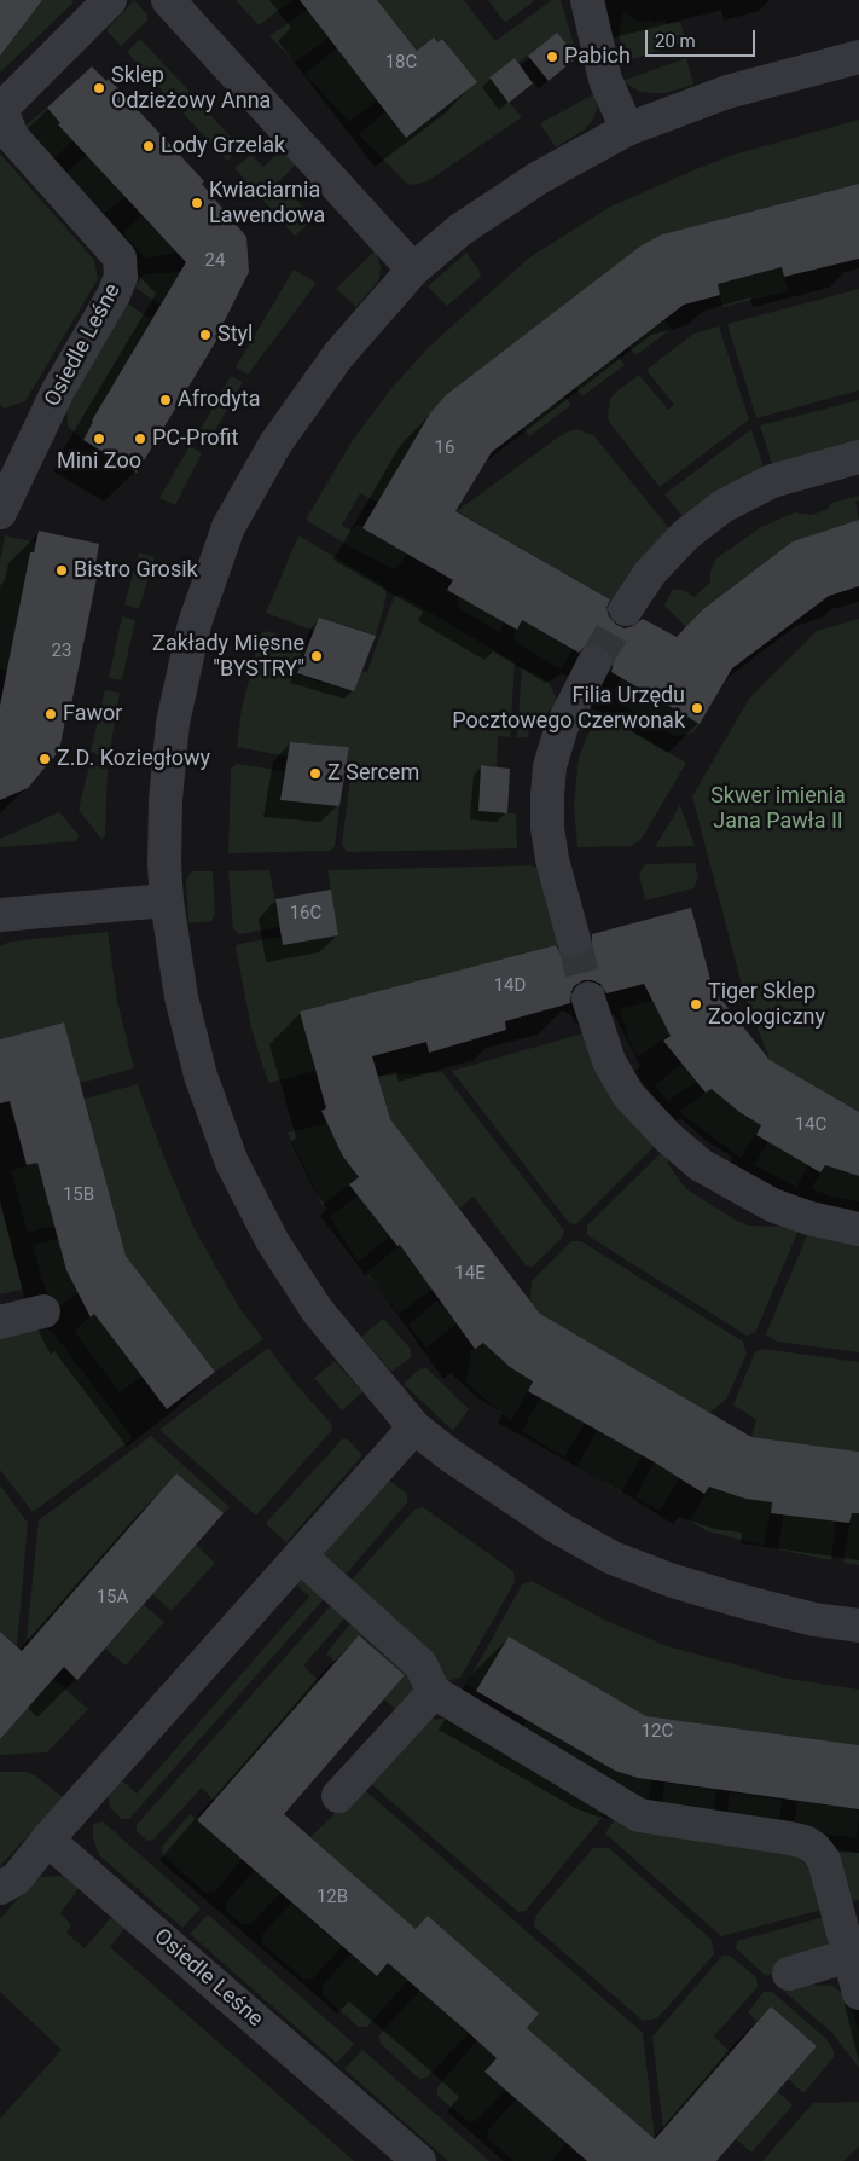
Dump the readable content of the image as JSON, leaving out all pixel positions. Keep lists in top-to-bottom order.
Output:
{
  "streets": {
    "street": ["Osiedle Leśne"]
  },
  "parks": ["Skwer imienia Jana Pawła II"],
  "places": [
    "Pabich",
    "Sklep Odzieżowy Anna",
    "Lody Grzelak",
    "Kwiaciarnia Lawendowa",
    "Styl",
    "Afrodyta",
    "Mini Zoo",
    "PC-Profit",
    "Bistro Grosik",
    "Zakłady Mięsne \"BYSTRY\"",
    "Filia Urzędu Pocztowego Czerwonak",
    "Fawor",
    "Z.D. Koziegłowy",
    "Z Sercem",
    "Tiger Sklep Zoologiczny"
  ],
  "house_numbers": [
    "18C",
    "24",
    "16",
    "23",
    "16C",
    "14D",
    "14C",
    "15B",
    "14E",
    "15A",
    "12C",
    "12B"
  ],
  "scale_bar": "20 m"
}
